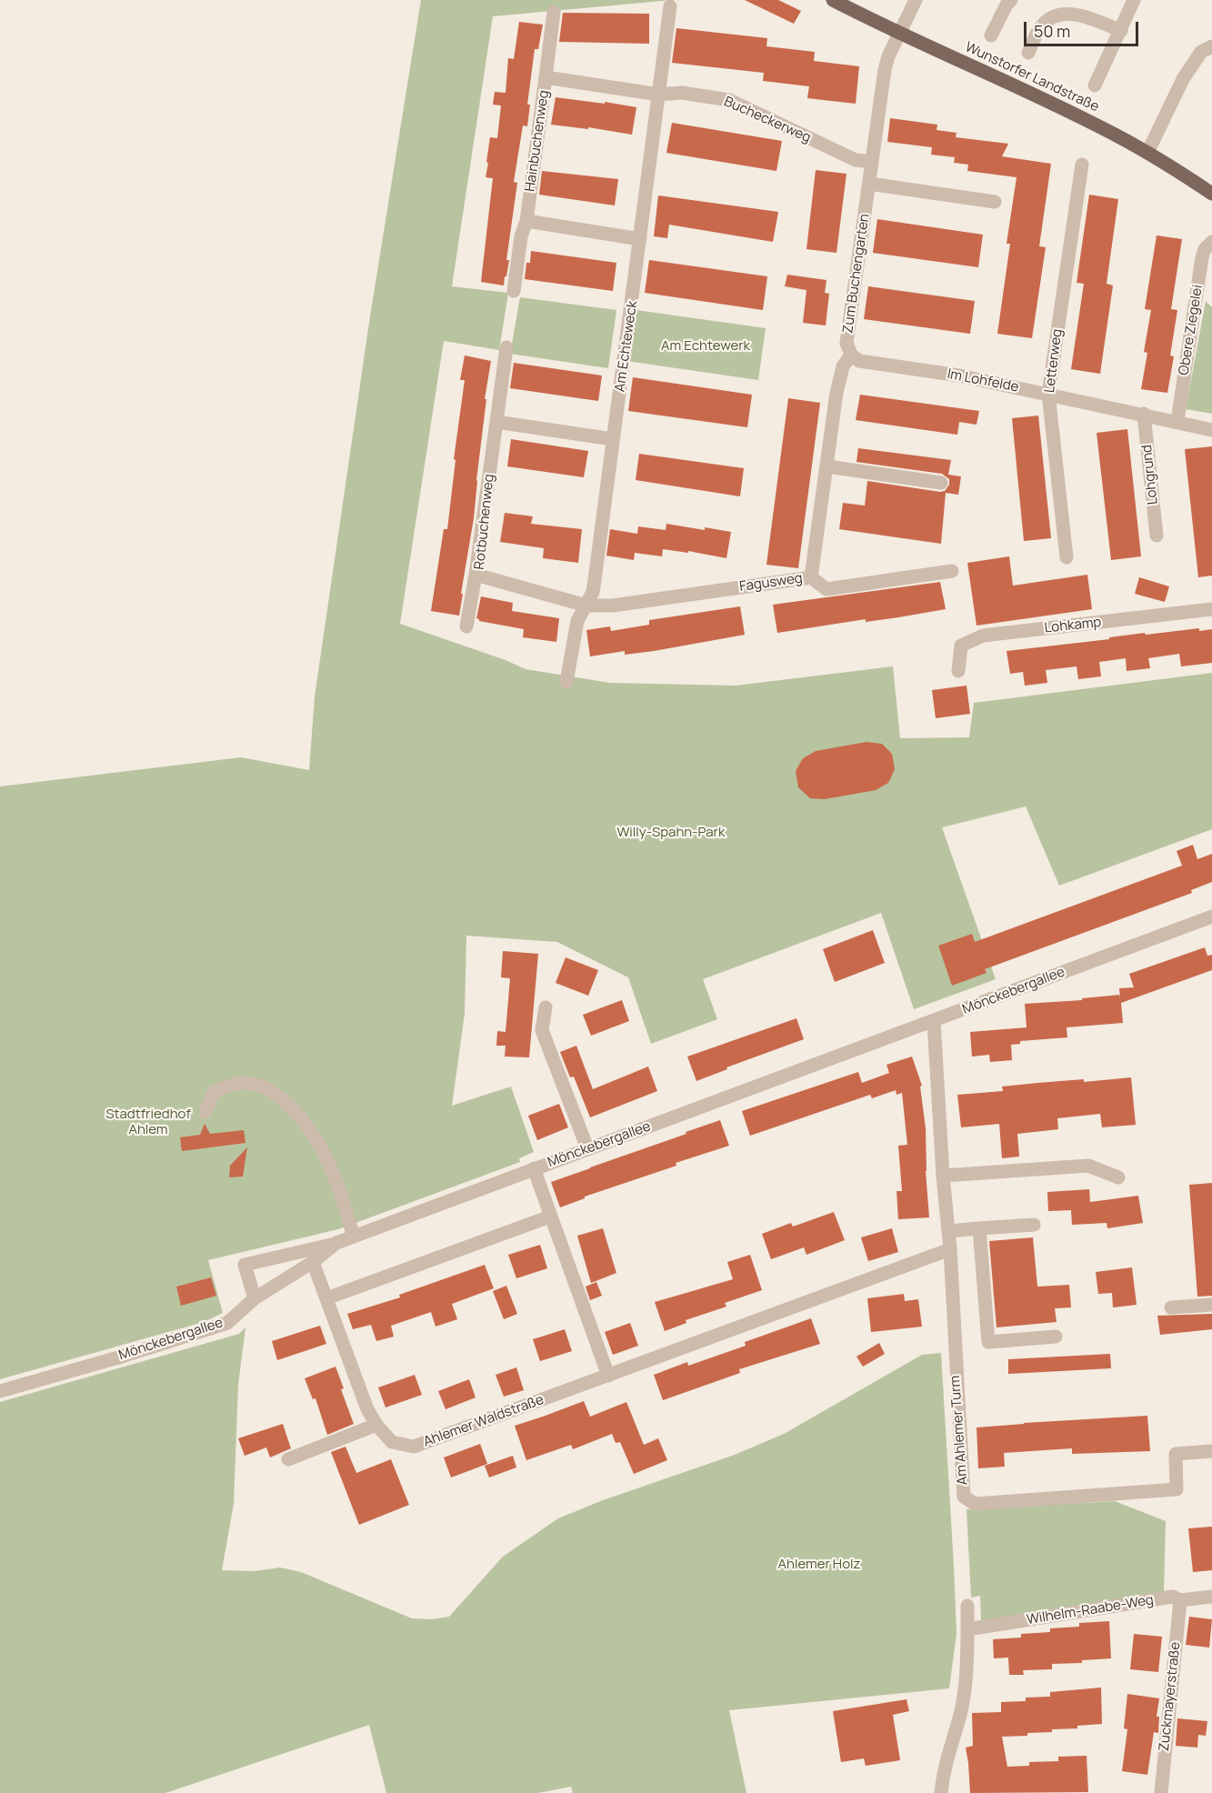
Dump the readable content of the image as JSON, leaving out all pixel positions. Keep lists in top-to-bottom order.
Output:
{
  "streets": {
    "main road": ["Wunstorfer Landstraße"],
    "street": [
      "Bucheckerweg",
      "Hainbuchenweg",
      "Zum Buchengarten",
      "Obere Ziegelei",
      "Am Echteweck",
      "Letterweg",
      "Im Lohfelde",
      "Lohgrund",
      "Rotbuchenweg",
      "Fagusweg",
      "Lohkamp",
      "Mönckebergallee",
      "Ahlemer Waldstraße",
      "Am Ahlemer Turm",
      "Wilhelm-Raabe-Weg",
      "Zuckmayerstraße"
    ]
  },
  "crossings": [
    ["Wunstorfer Landstraße", "Zum Buchengarten"],
    ["Bucheckerweg", "Hainbuchenweg"],
    ["Bucheckerweg", "Zum Buchengarten"],
    ["Bucheckerweg", "Am Echteweck"],
    ["Hainbuchenweg", "Am Echteweck"],
    ["Zum Buchengarten", "Im Lohfelde"],
    ["Zum Buchengarten", "Fagusweg"],
    ["Obere Ziegelei", "Im Lohfelde"],
    ["Am Echteweck", "Rotbuchenweg"],
    ["Am Echteweck", "Fagusweg"],
    ["Letterweg", "Im Lohfelde"],
    ["Im Lohfelde", "Lohgrund"],
    ["Rotbuchenweg", "Fagusweg"],
    ["Mönckebergallee", "Ahlemer Waldstraße"],
    ["Mönckebergallee", "Am Ahlemer Turm"],
    ["Ahlemer Waldstraße", "Am Ahlemer Turm"],
    ["Wilhelm-Raabe-Weg", "Zuckmayerstraße"]
  ],
  "parks": [
    "Am Echtewerk",
    "Willy-Spahn-Park",
    "Stadtfriedhof Ahlem",
    "Ahlemer Holz"
  ],
  "scale_bar": "50 m"
}
